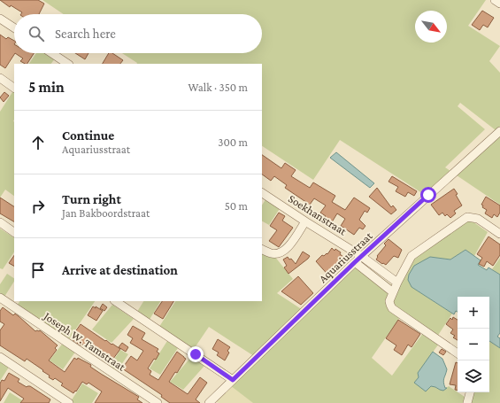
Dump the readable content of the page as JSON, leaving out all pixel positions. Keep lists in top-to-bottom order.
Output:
{
  "streets": {
    "street": ["Soekhanstraat", "Aquariusstraat", "Joseph W. Tamstraat"]
  },
  "crossings": [
    ["Soekhanstraat", "Aquariusstraat"]
  ],
  "north": "bottom right",
  "page": {
    "search": "Search here",
    "heading": ["5 min", "Walk · 350 m"],
    "list": [
      ["Continue", "Aquariusstraat", "300 m"],
      ["Turn right", "Jan Bakboordstraat", "50 m"],
      "Arrive at destination"
    ],
    "map_buttons": ["+", "−"]
  }
}
